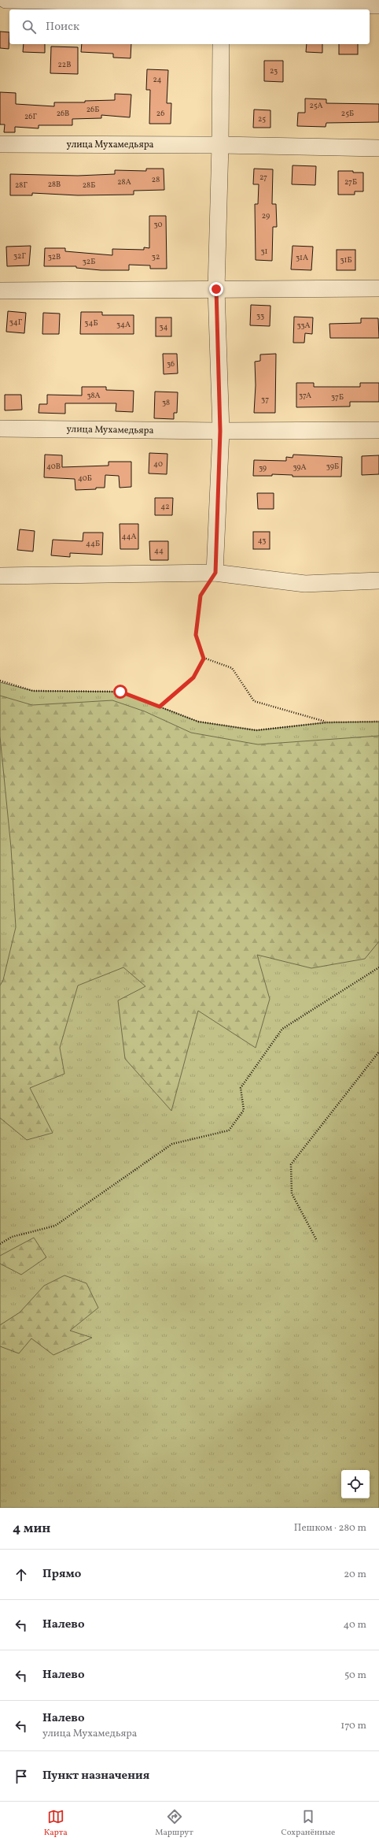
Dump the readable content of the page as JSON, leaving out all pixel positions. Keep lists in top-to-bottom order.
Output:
{
  "streets": {
    "street": ["улица Мухамедьяра"]
  },
  "house_numbers": [
    "22В",
    "23",
    "24",
    "25А",
    "26Б",
    "26В",
    "26",
    "25Б",
    "26Г",
    "25",
    "27",
    "28",
    "28А",
    "27Б",
    "28В",
    "28Г",
    "28Б",
    "29",
    "30",
    "31",
    "32Г",
    "32В",
    "32",
    "31А",
    "31Б",
    "32Б",
    "33",
    "34Г",
    "34Б",
    "34А",
    "33А",
    "34",
    "36",
    "38А",
    "37А",
    "37Б",
    "37",
    "38",
    "40",
    "40В",
    "39Б",
    "39А",
    "39",
    "40Б",
    "42",
    "44А",
    "43",
    "44Б",
    "44"
  ],
  "page": {
    "search": "Поиск",
    "heading": ["4 мин", "Пешком · 280 m"],
    "list": [
      ["Прямо", "20 m"],
      ["Налево", "40 m"],
      ["Налево", "50 m"],
      ["Налево", "улица Мухамедьяра", "170 m"],
      "Пункт назначения"
    ],
    "nav": ["Карта", "Маршрут", "Сохранённые"]
  }
}
